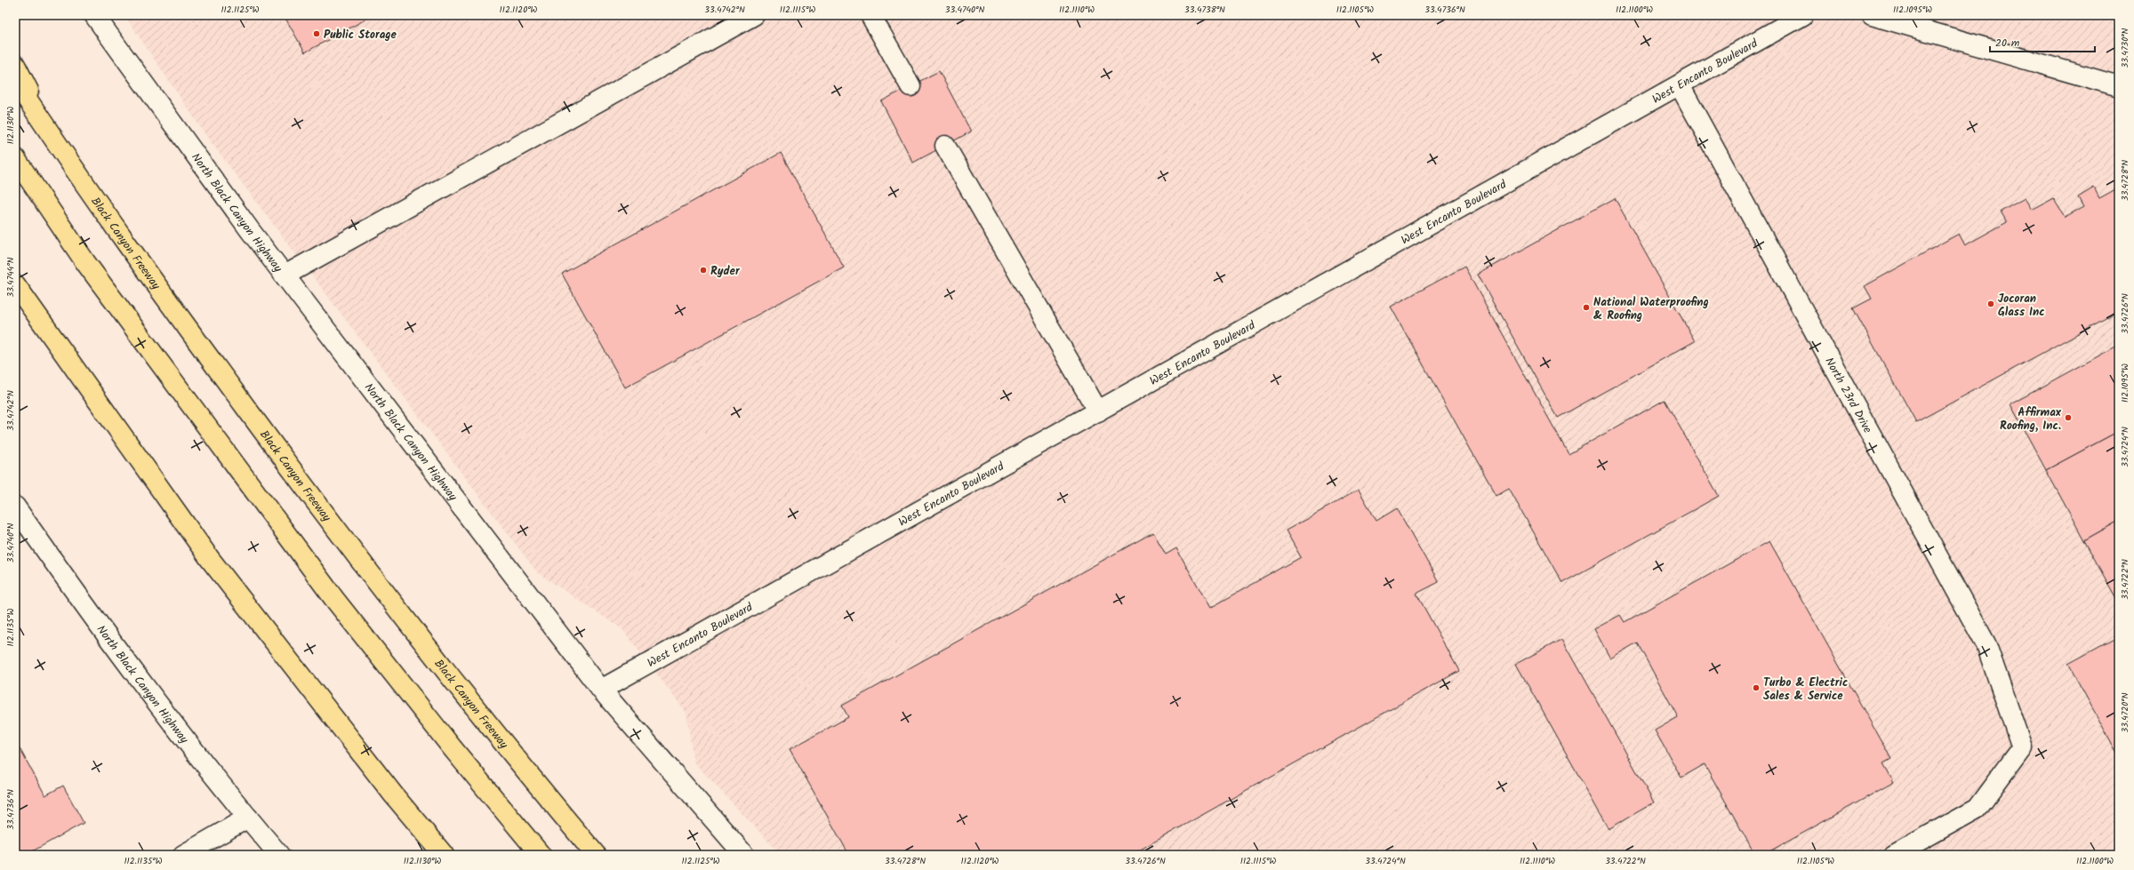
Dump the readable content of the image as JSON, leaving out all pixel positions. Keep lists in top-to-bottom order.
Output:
{
  "streets": {
    "highway": ["Black Canyon Freeway"],
    "street": ["West Encanto Boulevard", "North Black Canyon Highway", "North 23rd Drive"]
  },
  "crossings": [
    ["West Encanto Boulevard", "North Black Canyon Highway"],
    ["West Encanto Boulevard", "North 23rd Drive"]
  ],
  "places": [
    "Public Storage",
    "Ryder",
    "Jocoran Glass Inc",
    "National Waterproofing & Roofing",
    "Affirmax Roofing, Inc.",
    "Turbo & Electric Sales & Service"
  ],
  "scale_bar": "20 m",
  "coordinates": [
    "112.1125°W",
    "112.1120°W",
    "33.4742°N",
    "112.1115°W",
    "33.4740°N",
    "112.1110°W",
    "33.4738°N",
    "112.1105°W",
    "33.4736°N",
    "112.1100°W",
    "112.1095°W",
    "33.4730°N",
    "112.1130°W",
    "33.4728°N",
    "33.4744°N",
    "33.4726°N",
    "33.4724°N",
    "33.4722°N",
    "112.1135°W",
    "33.4720°N"
  ]
}
